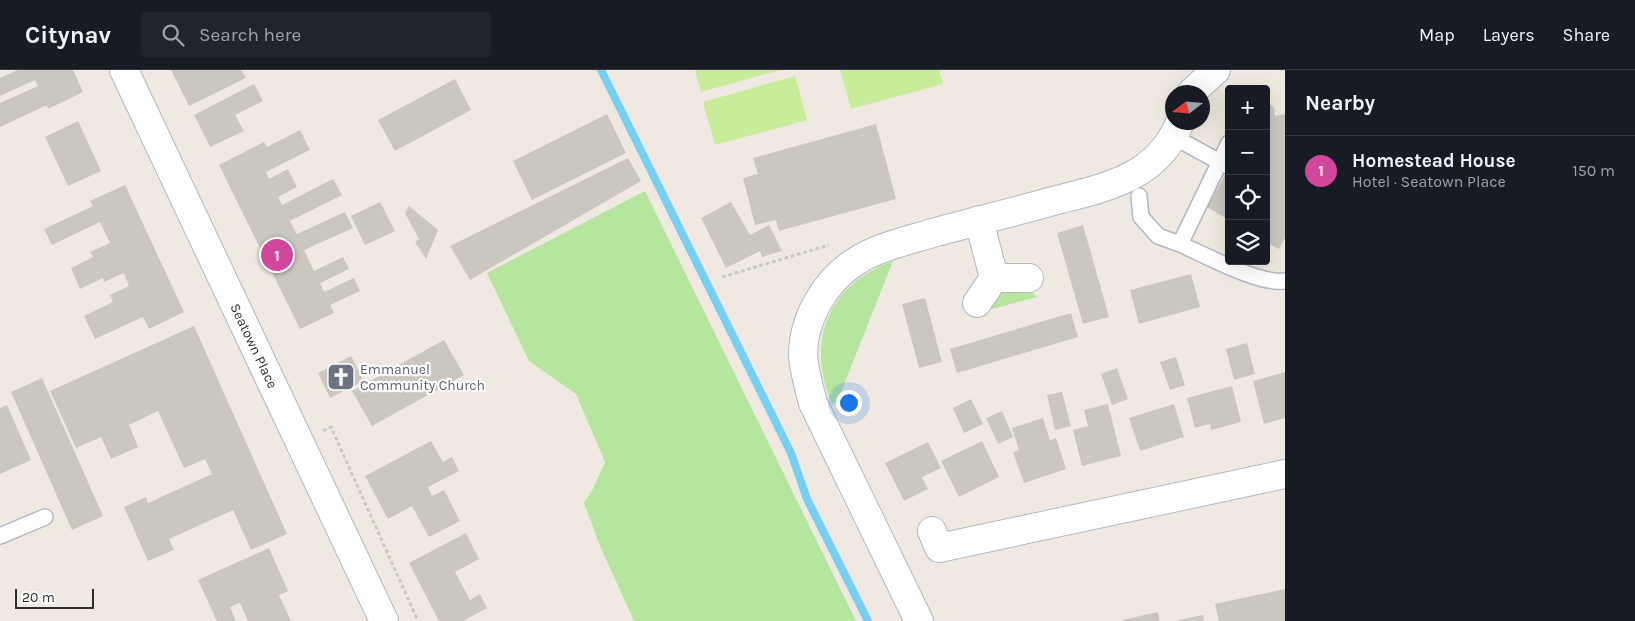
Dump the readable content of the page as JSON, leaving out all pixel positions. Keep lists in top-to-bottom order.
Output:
{
  "streets": {
    "street": ["Seatown Place"]
  },
  "places": {
    "church": ["Emmanuel Community Church"]
  },
  "scale_bar": "20 m",
  "north": "left",
  "page": {
    "header": "Citynav",
    "search": "Search here",
    "nav": ["Map", "Layers", "Share"],
    "heading": "Nearby",
    "map_buttons": ["+", "−"],
    "list": [
      {
        "mark": "1",
        "name": "Homestead House",
        "note": "Hotel · Seatown Place",
        "value": "150 m"
      }
    ],
    "pins": "1",
    "scale": "20 m"
  }
}
